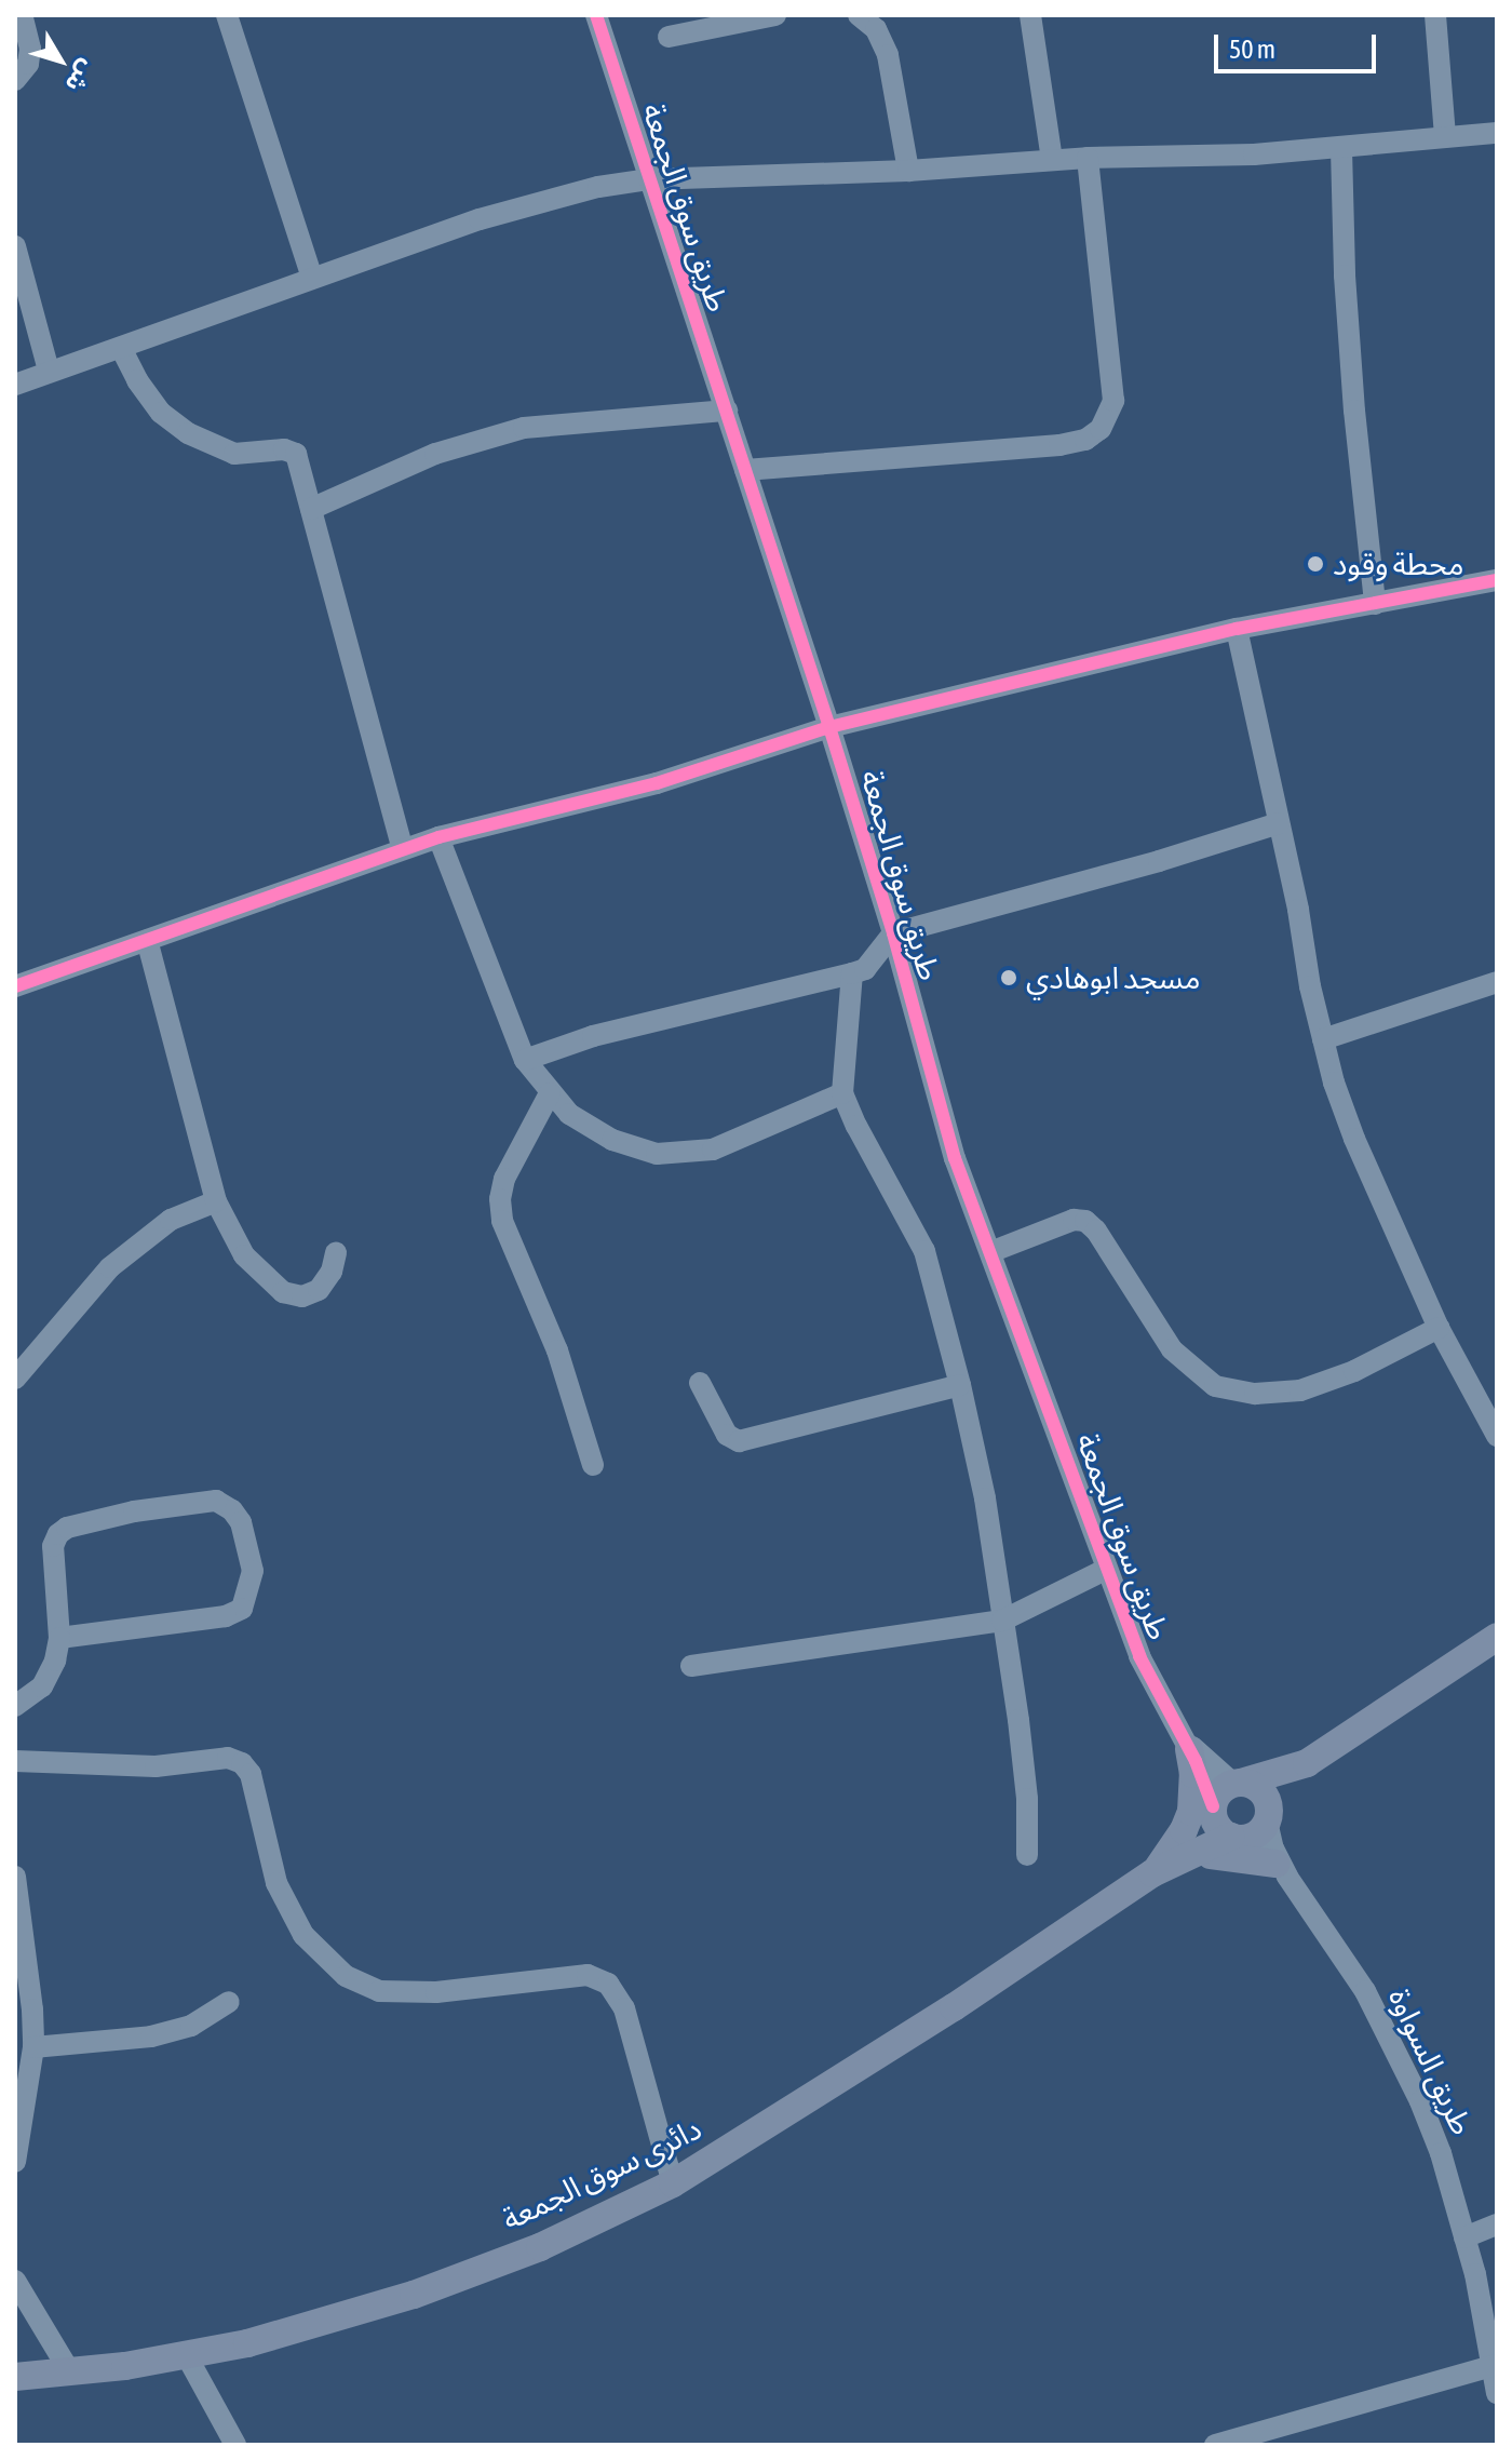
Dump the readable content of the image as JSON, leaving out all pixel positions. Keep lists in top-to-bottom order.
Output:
{
  "streets": {
    "main road": ["دائرى سوق الجمعة"],
    "street": ["طريق سوق الجمعة", "طريق السواوة"]
  },
  "places": ["محطة وقود", "مسجد ابوهادي"],
  "scale_bar": "50 m",
  "north": "bottom right"
}
